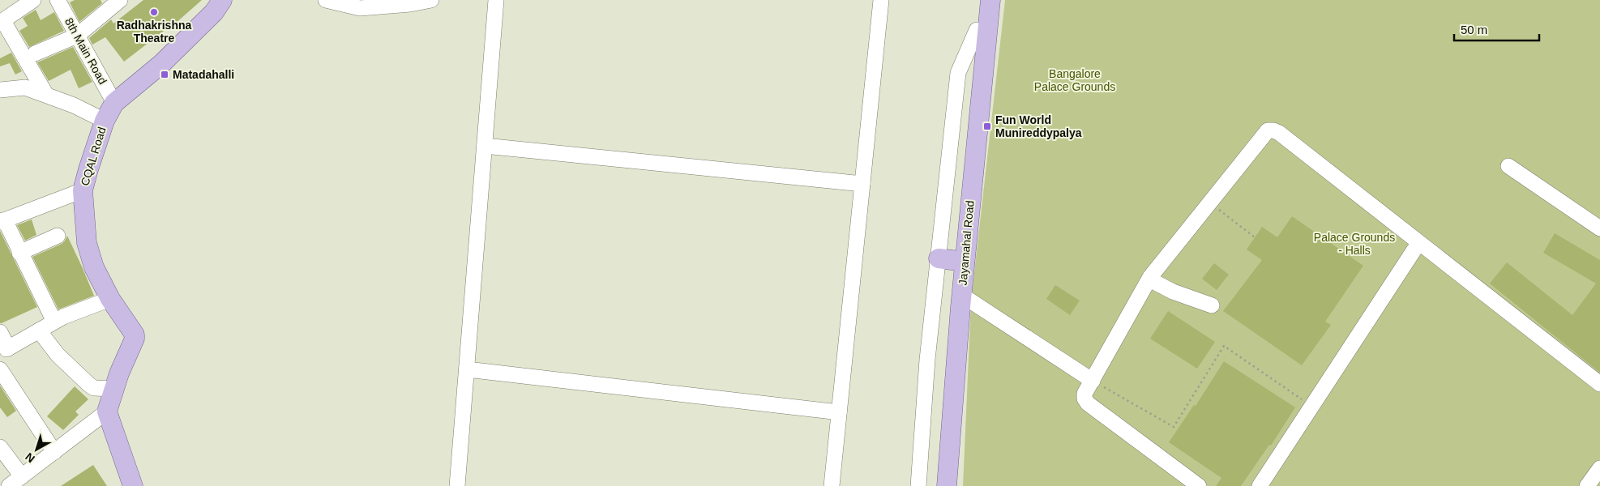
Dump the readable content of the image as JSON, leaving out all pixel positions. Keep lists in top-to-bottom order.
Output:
{
  "streets": {
    "main road": ["CQAL Road", "Jayamahal Road"],
    "street": ["8th Main Road"]
  },
  "crossings": [
    ["8th Main Road", "CQAL Road"]
  ],
  "parks": ["Bangalore Palace Grounds", "Palace Grounds - Halls"],
  "places": {
    "other": ["Radhakrishna Theatre"],
    "transit": ["Matadahalli", "Fun World Munireddypalya"]
  },
  "scale_bar": "50 m",
  "north": "bottom left"
}
